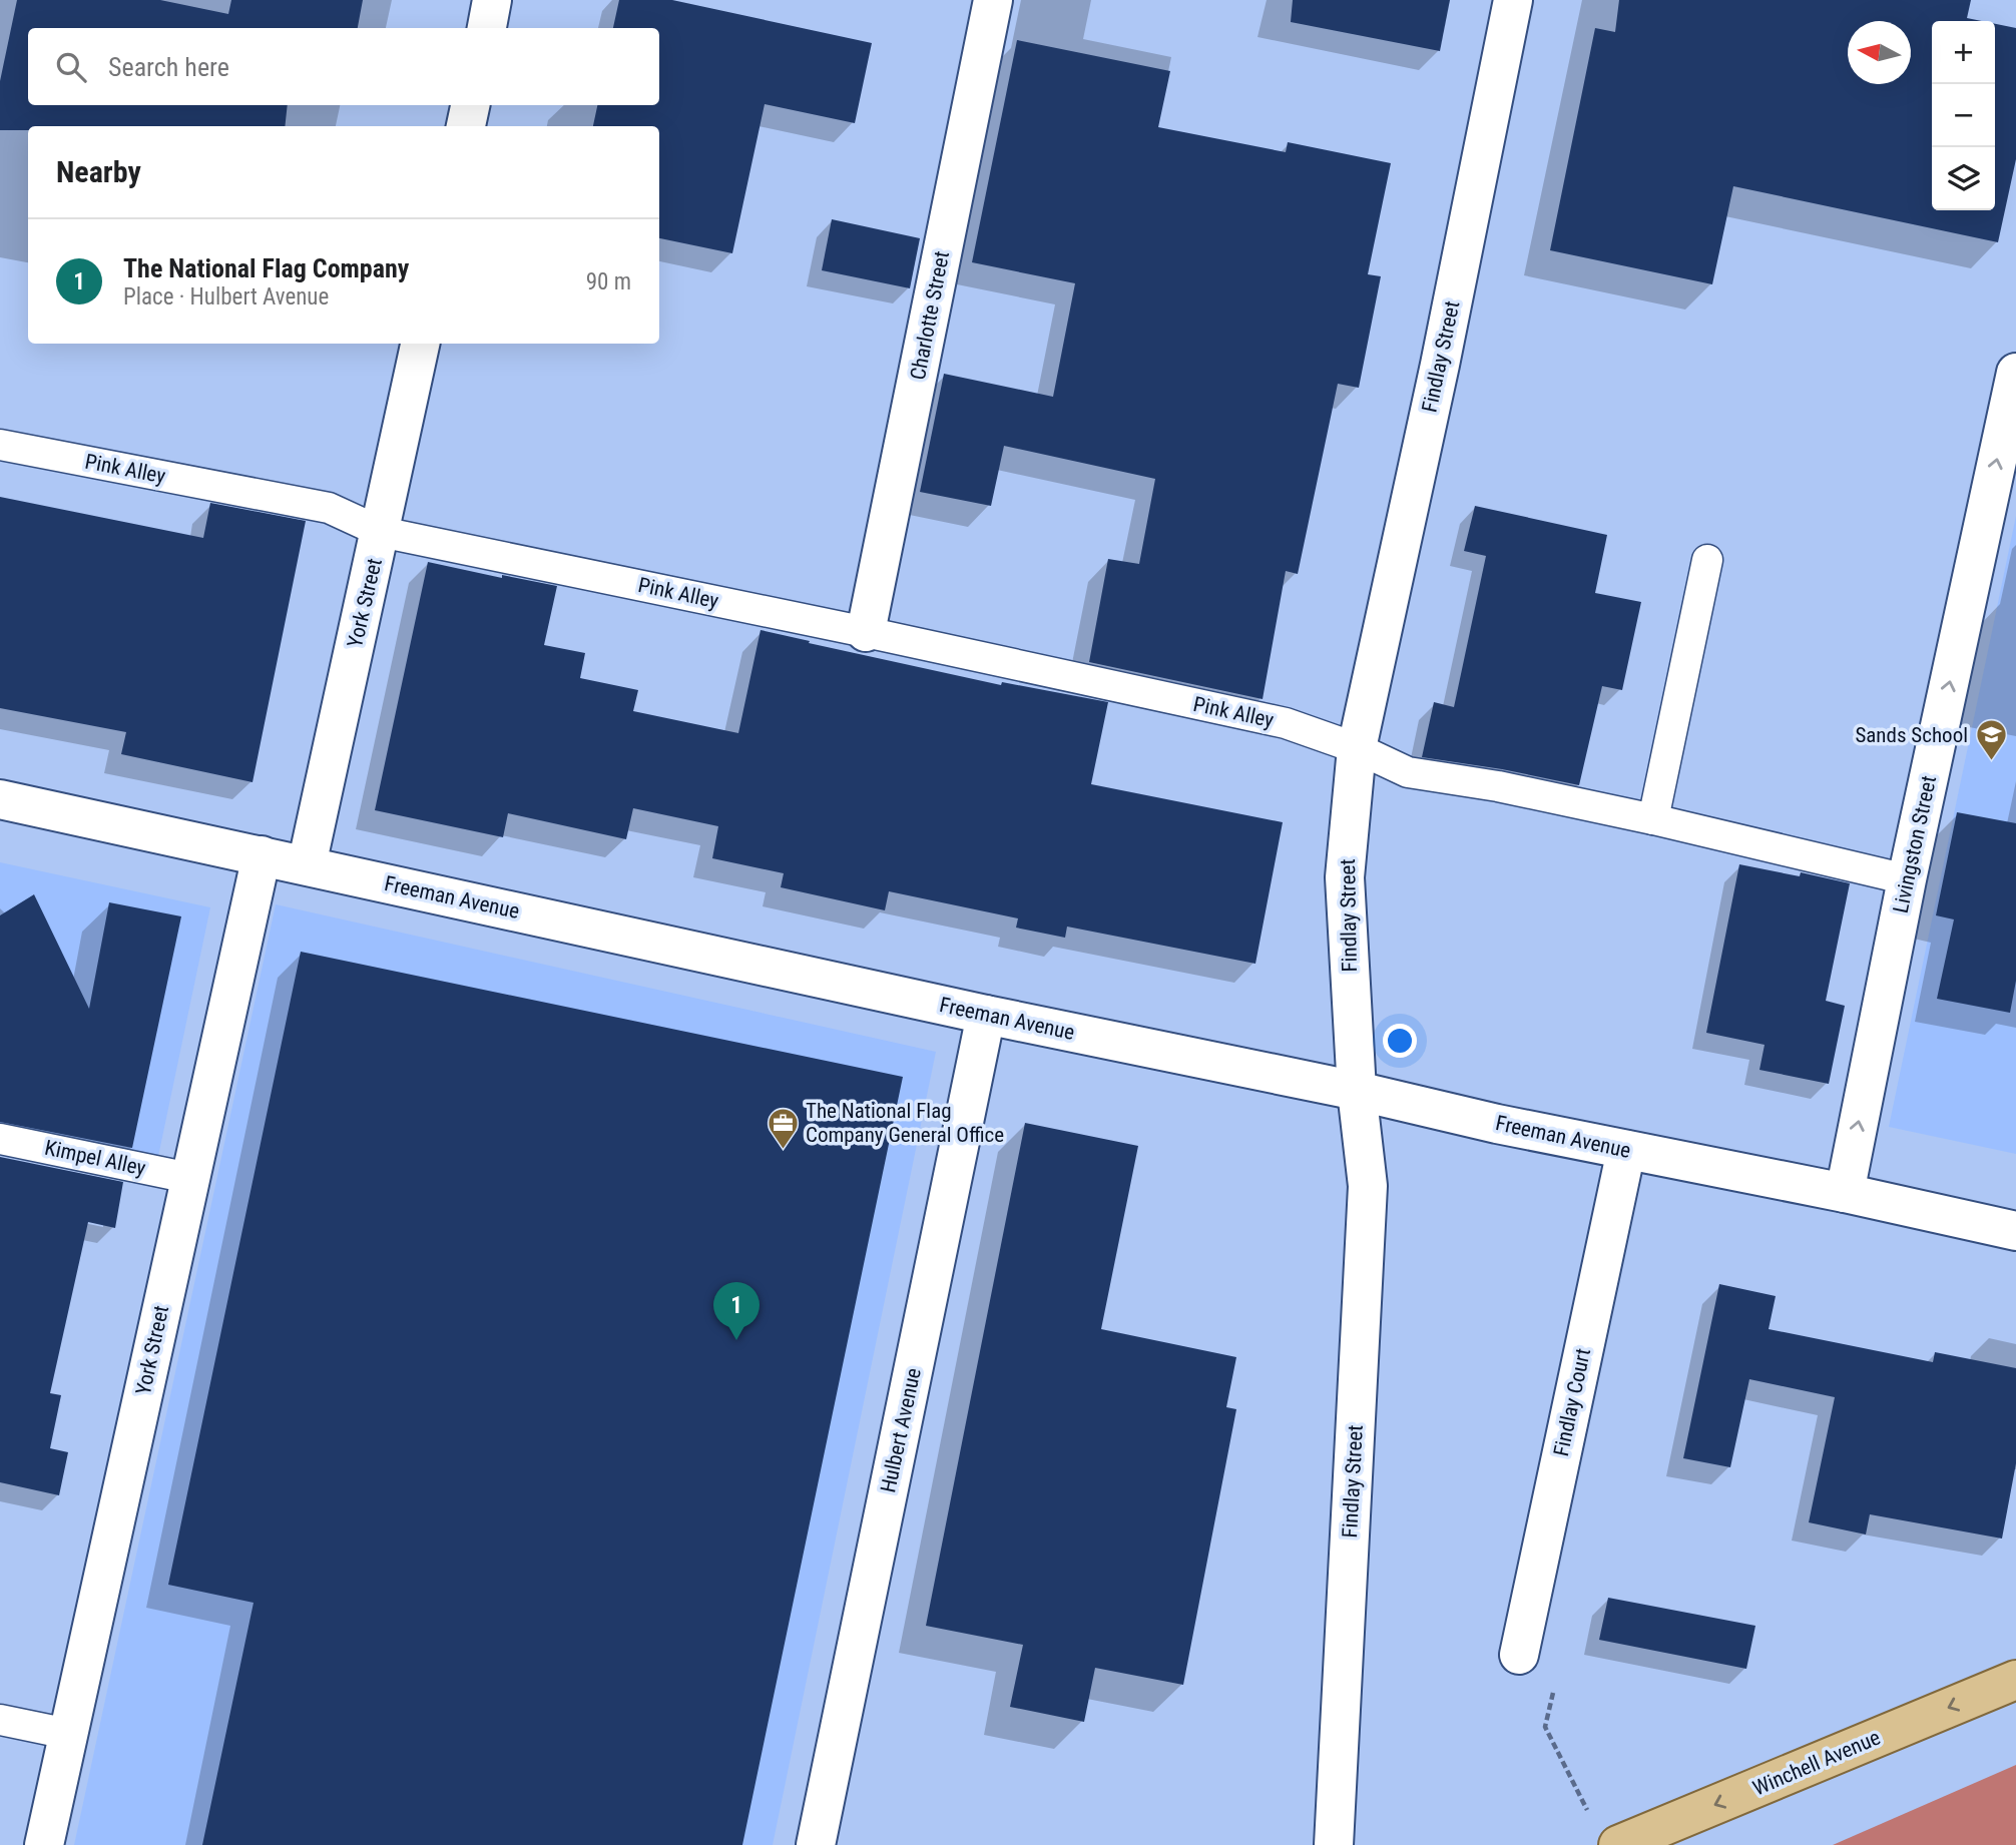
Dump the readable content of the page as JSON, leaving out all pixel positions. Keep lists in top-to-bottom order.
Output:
{
  "streets": {
    "main road": ["Winchell Avenue"],
    "street": [
      "Charlotte Street",
      "Findlay Street",
      "York Street",
      "Livingston Street",
      "Freeman Avenue",
      "Findlay Court",
      "Hulbert Avenue"
    ],
    "lane": ["Pink Alley", "Kimpel Alley"]
  },
  "crossings": [
    ["Charlotte Street", "Pink Alley"],
    ["Findlay Street", "Pink Alley"],
    ["Findlay Street", "Freeman Avenue"],
    ["Pink Alley", "York Street"],
    ["Pink Alley", "Livingston Street"],
    ["York Street", "Freeman Avenue"],
    ["York Street", "Kimpel Alley"],
    ["Livingston Street", "Freeman Avenue"],
    ["Freeman Avenue", "Findlay Court"],
    ["Freeman Avenue", "Hulbert Avenue"]
  ],
  "one_way": ["Livingston Street", "Winchell Avenue"],
  "places": {
    "school or university": ["Sands School"],
    "office": ["The National Flag Company General Office"]
  },
  "north": "left",
  "page": {
    "map_buttons": ["+", "−"],
    "search": "Search here",
    "heading": "Nearby",
    "list": [
      {
        "mark": "1",
        "name": "The National Flag Company",
        "note": "Place · Hulbert Avenue",
        "value": "90 m"
      }
    ],
    "pins": "1"
  }
}
